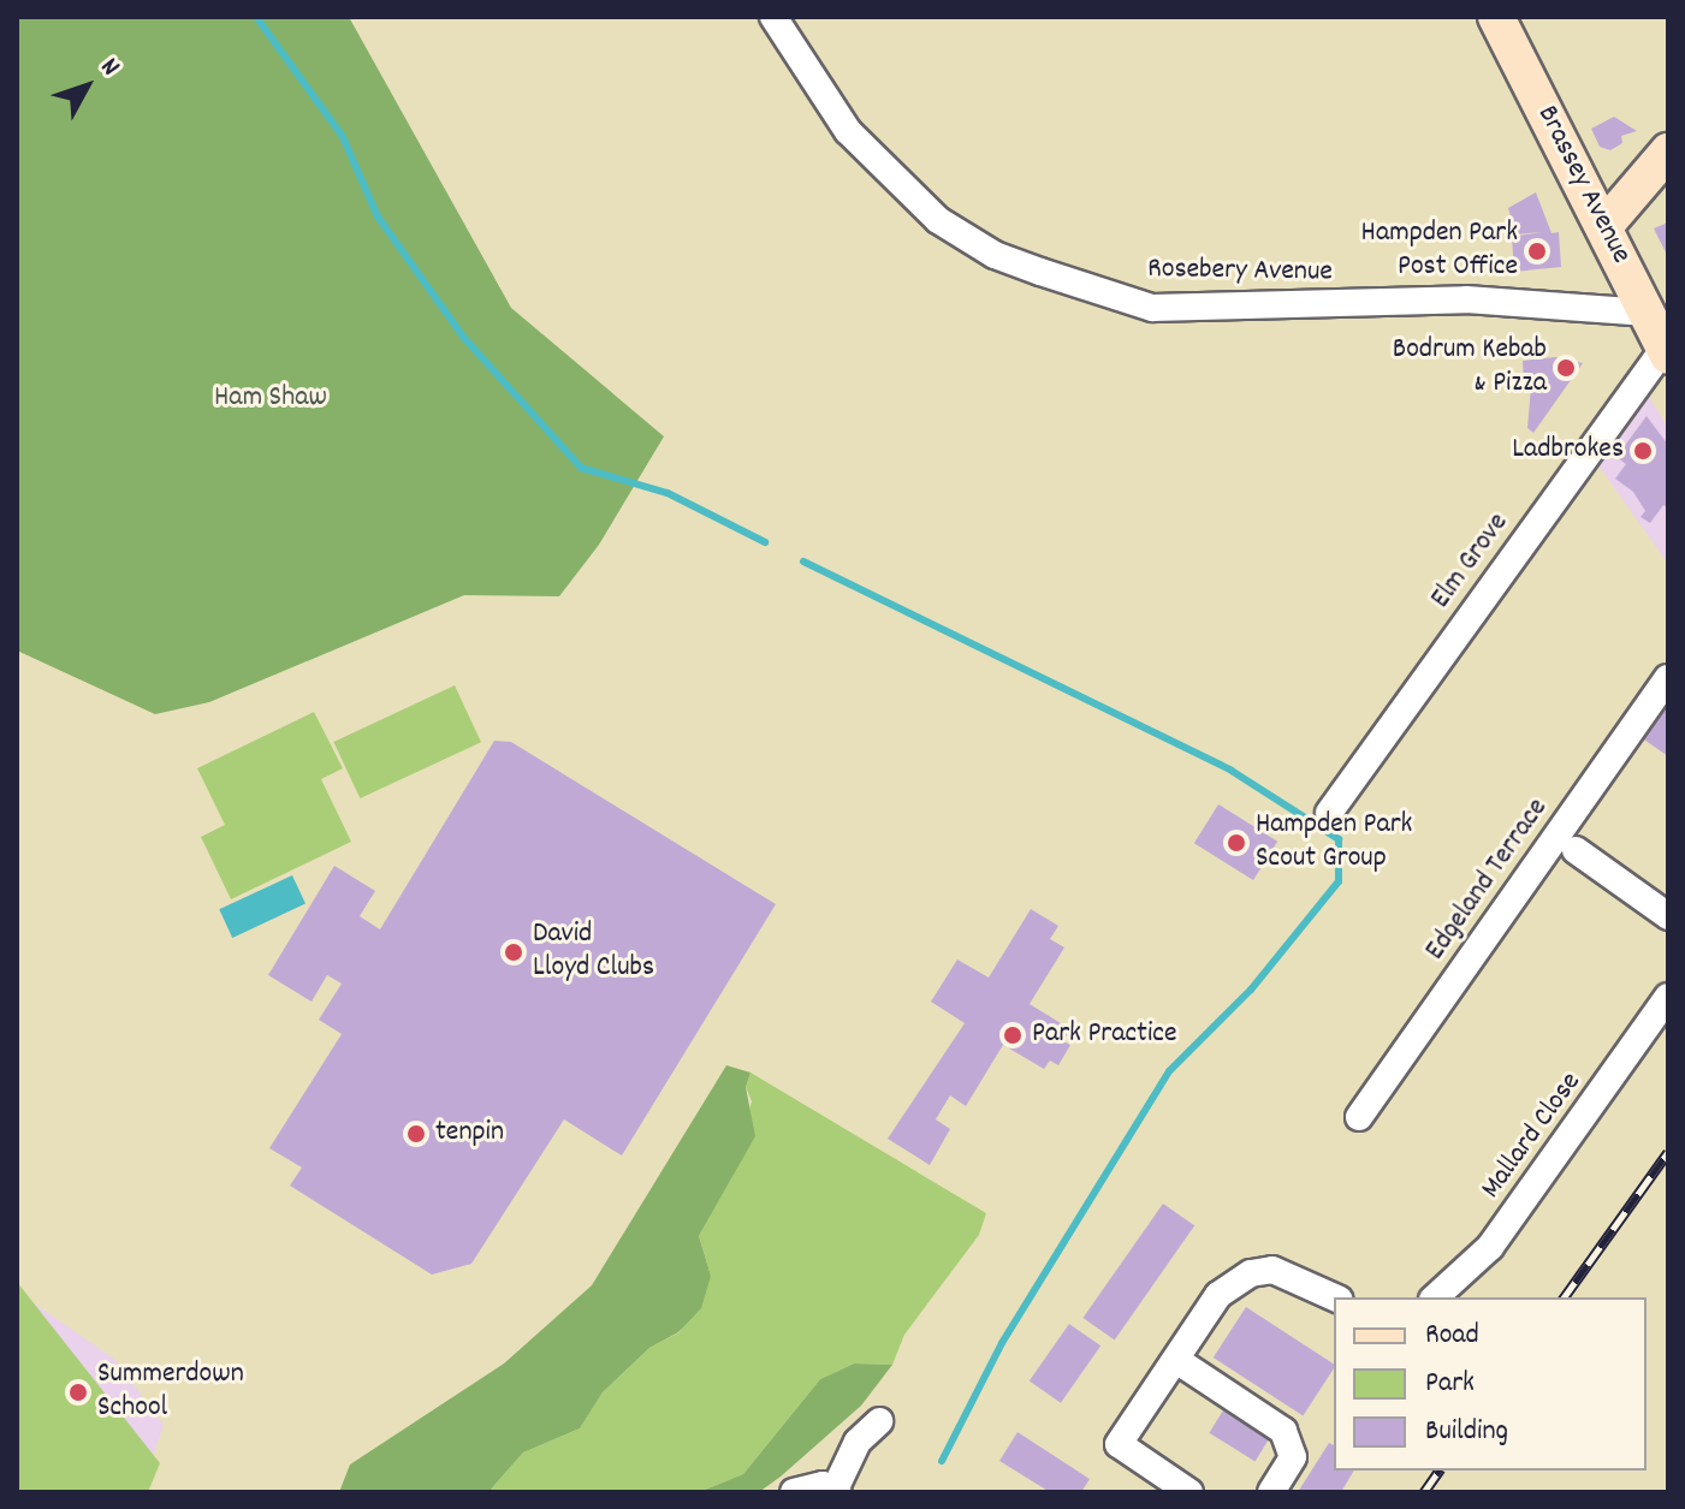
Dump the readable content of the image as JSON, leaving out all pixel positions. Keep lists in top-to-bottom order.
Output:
{
  "streets": {
    "street": [
      "Brassey Avenue",
      "Rosebery Avenue",
      "Elm Grove",
      "Edgeland Terrace",
      "Mallard Close"
    ]
  },
  "crossings": [
    ["Brassey Avenue", "Rosebery Avenue"],
    ["Brassey Avenue", "Elm Grove"]
  ],
  "parks": ["Ham Shaw"],
  "places": [
    "Hampden Park Post Office",
    "Bodrum Kebab & Pizza",
    "Ladbrokes",
    "Hampden Park Scout Group",
    "David Lloyd Clubs",
    "Park Practice",
    "tenpin",
    "Summerdown School"
  ],
  "legend": ["Road", "Park", "Building"],
  "north": "top right"
}
